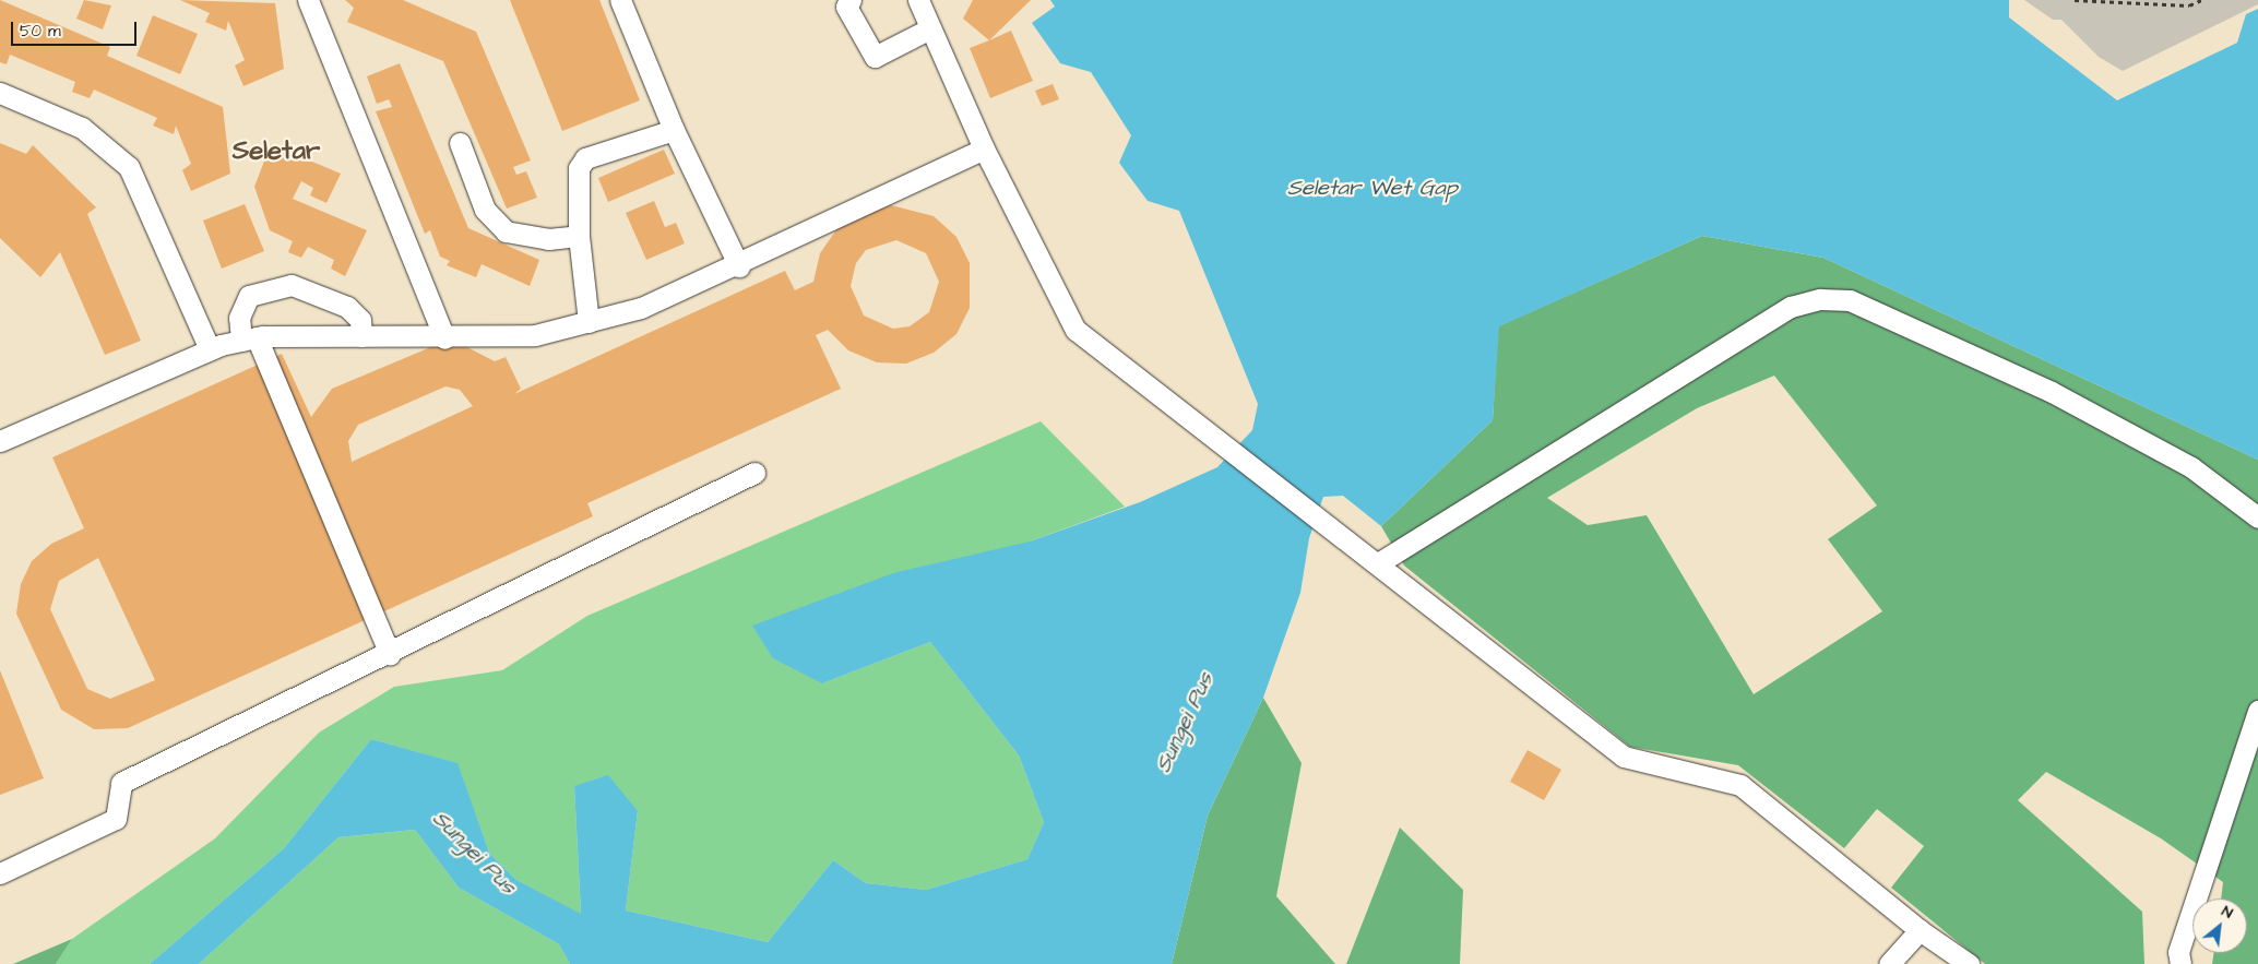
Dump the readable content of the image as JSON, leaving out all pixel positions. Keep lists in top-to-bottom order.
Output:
{
  "districts": ["Seletar"],
  "water": ["Seletar Wet Gap", "Sungei Pus"],
  "scale_bar": "50 m",
  "north": "top right"
}
